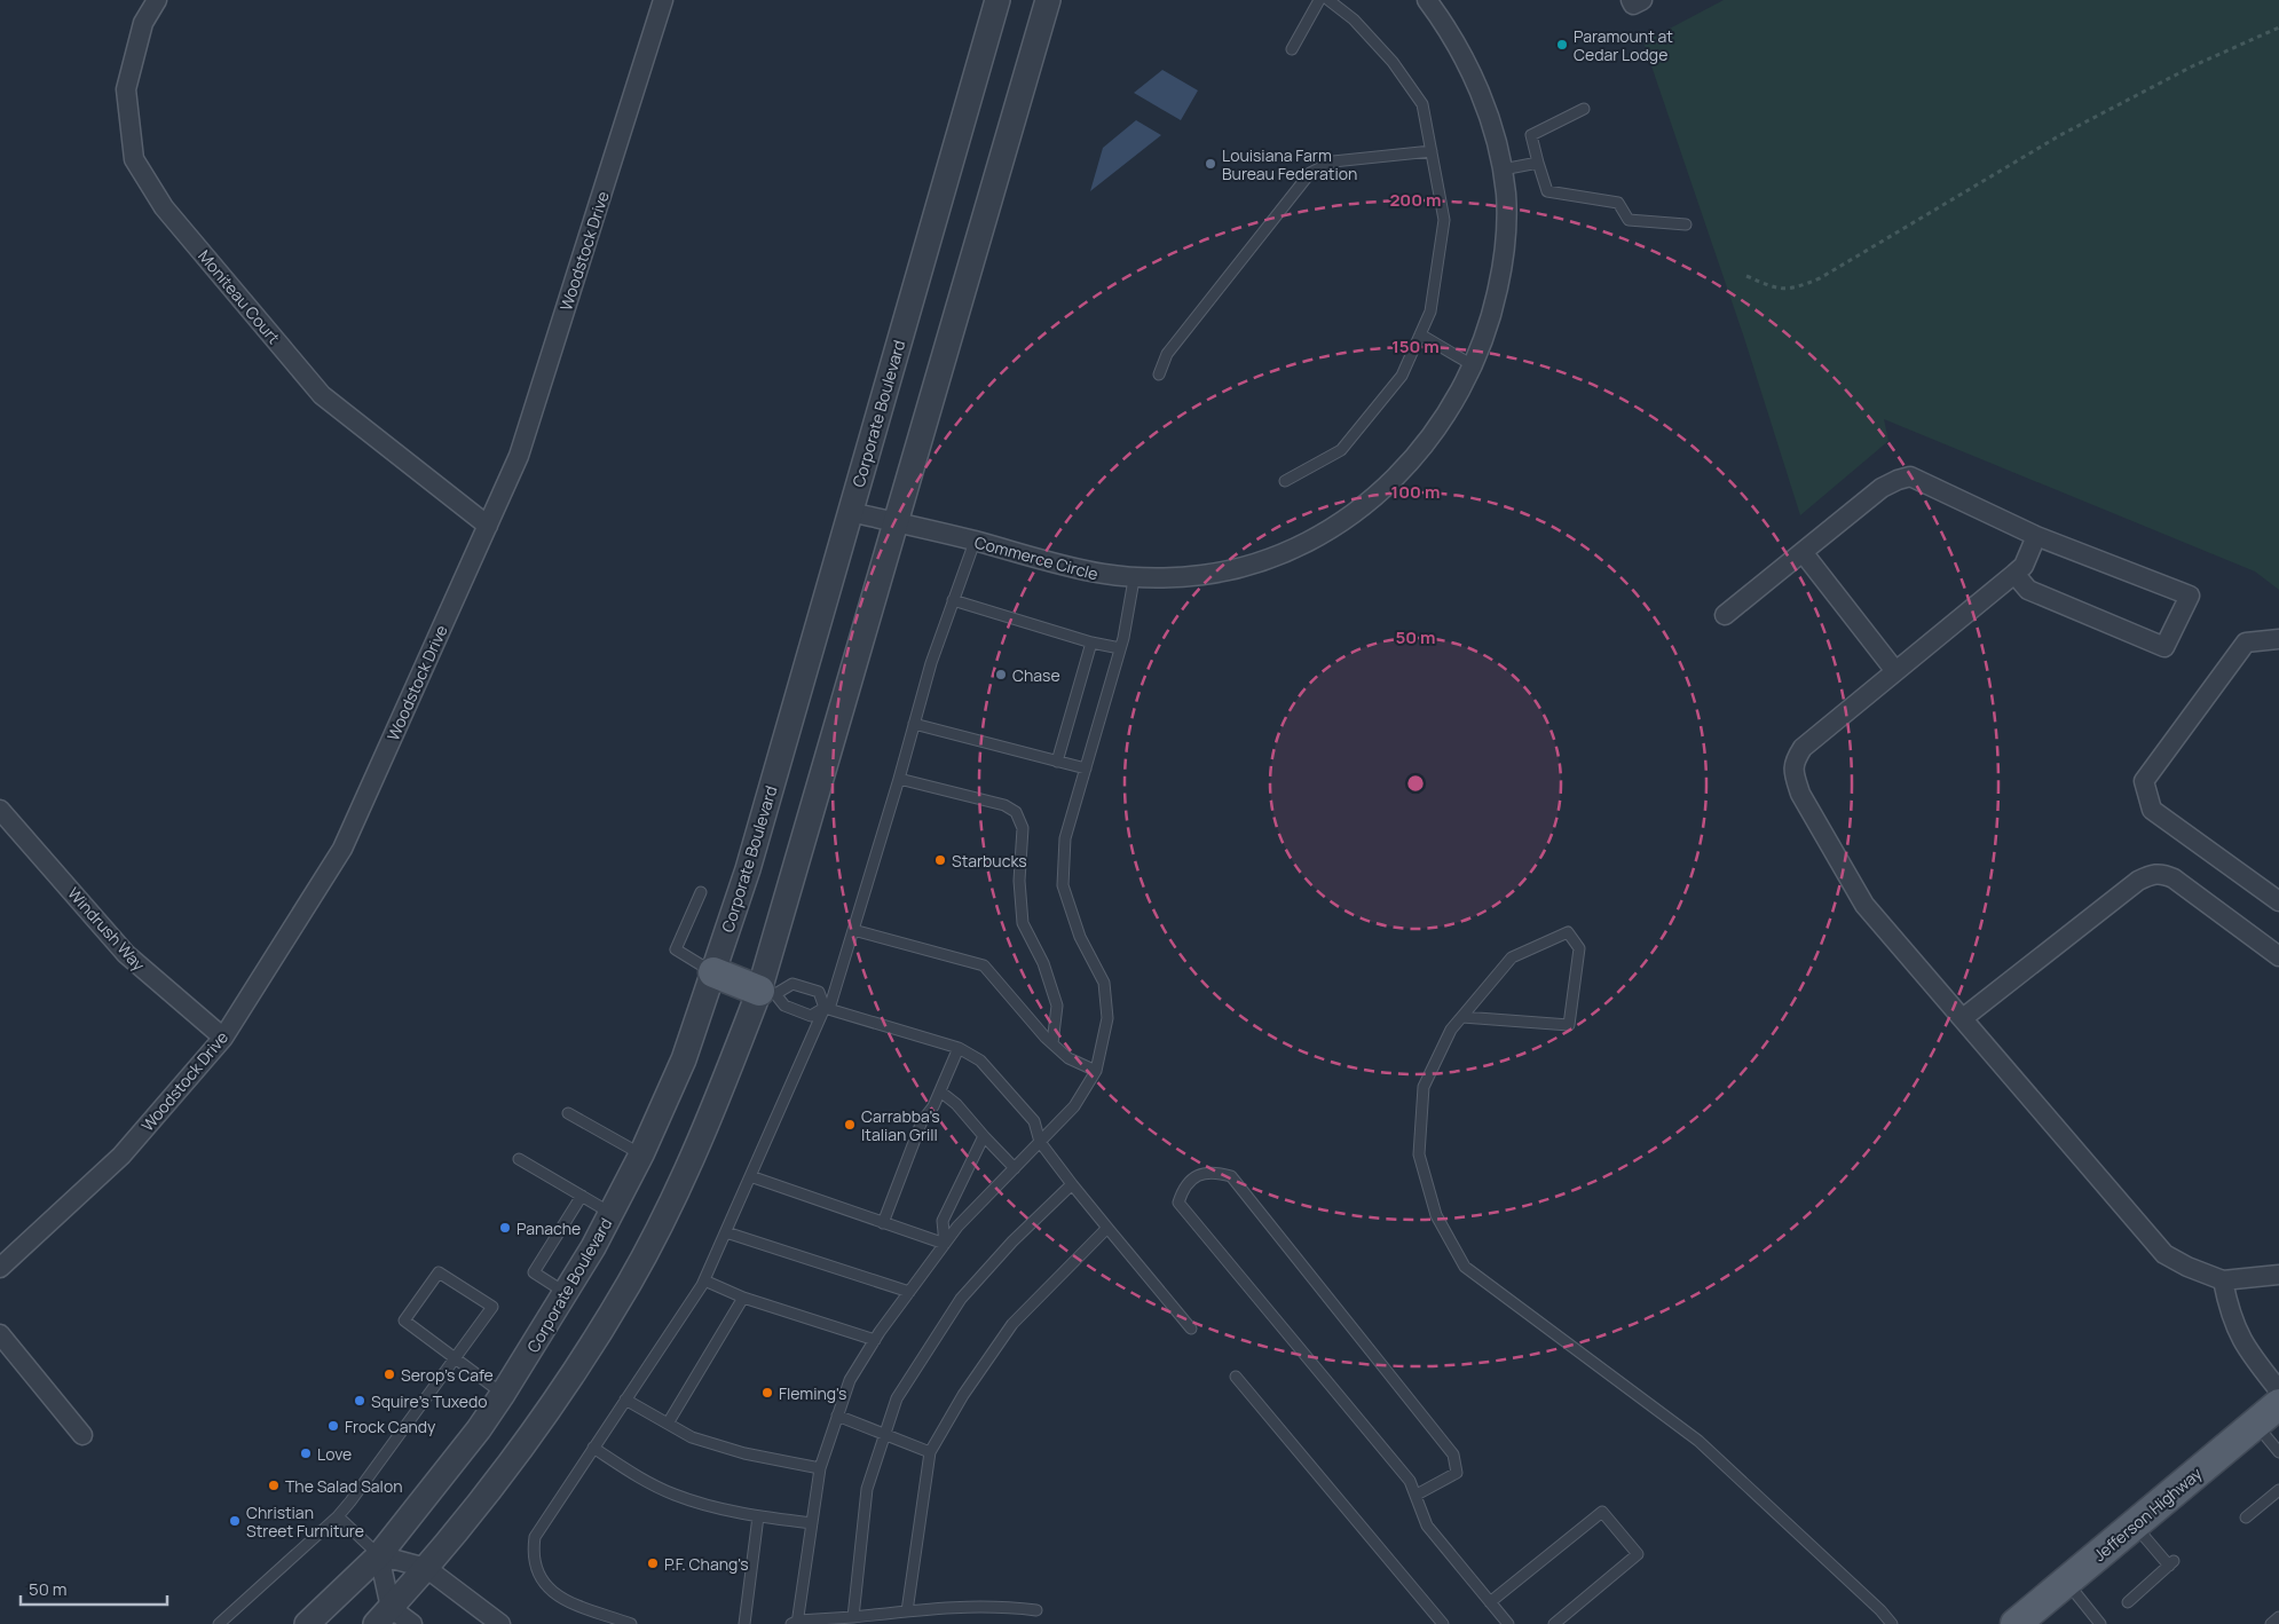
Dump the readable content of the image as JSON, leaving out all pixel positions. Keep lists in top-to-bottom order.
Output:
{
  "streets": {
    "main road": ["Jefferson Highway"],
    "street": [
      "Woodstock Drive",
      "Moniteau Court",
      "Corporate Boulevard",
      "Commerce Circle",
      "Windrush Way"
    ]
  },
  "crossings": [
    ["Woodstock Drive", "Moniteau Court"],
    ["Woodstock Drive", "Windrush Way"],
    ["Corporate Boulevard", "Commerce Circle"]
  ],
  "places": [
    "Paramount at Cedar Lodge",
    "Louisiana Farm Bureau Federation",
    "Chase",
    "Starbucks",
    "Carrabba's Italian Grill",
    "Panache",
    "Serop's Cafe",
    "Fleming's",
    "Squire's Tuxedo",
    "Frock Candy",
    "Love",
    "The Salad Salon",
    "Christian Street Furniture",
    "P.F. Chang's"
  ],
  "scale_bar": "50 m",
  "rings": [
    "200 m",
    "150 m",
    "100 m",
    "50 m"
  ]
}
